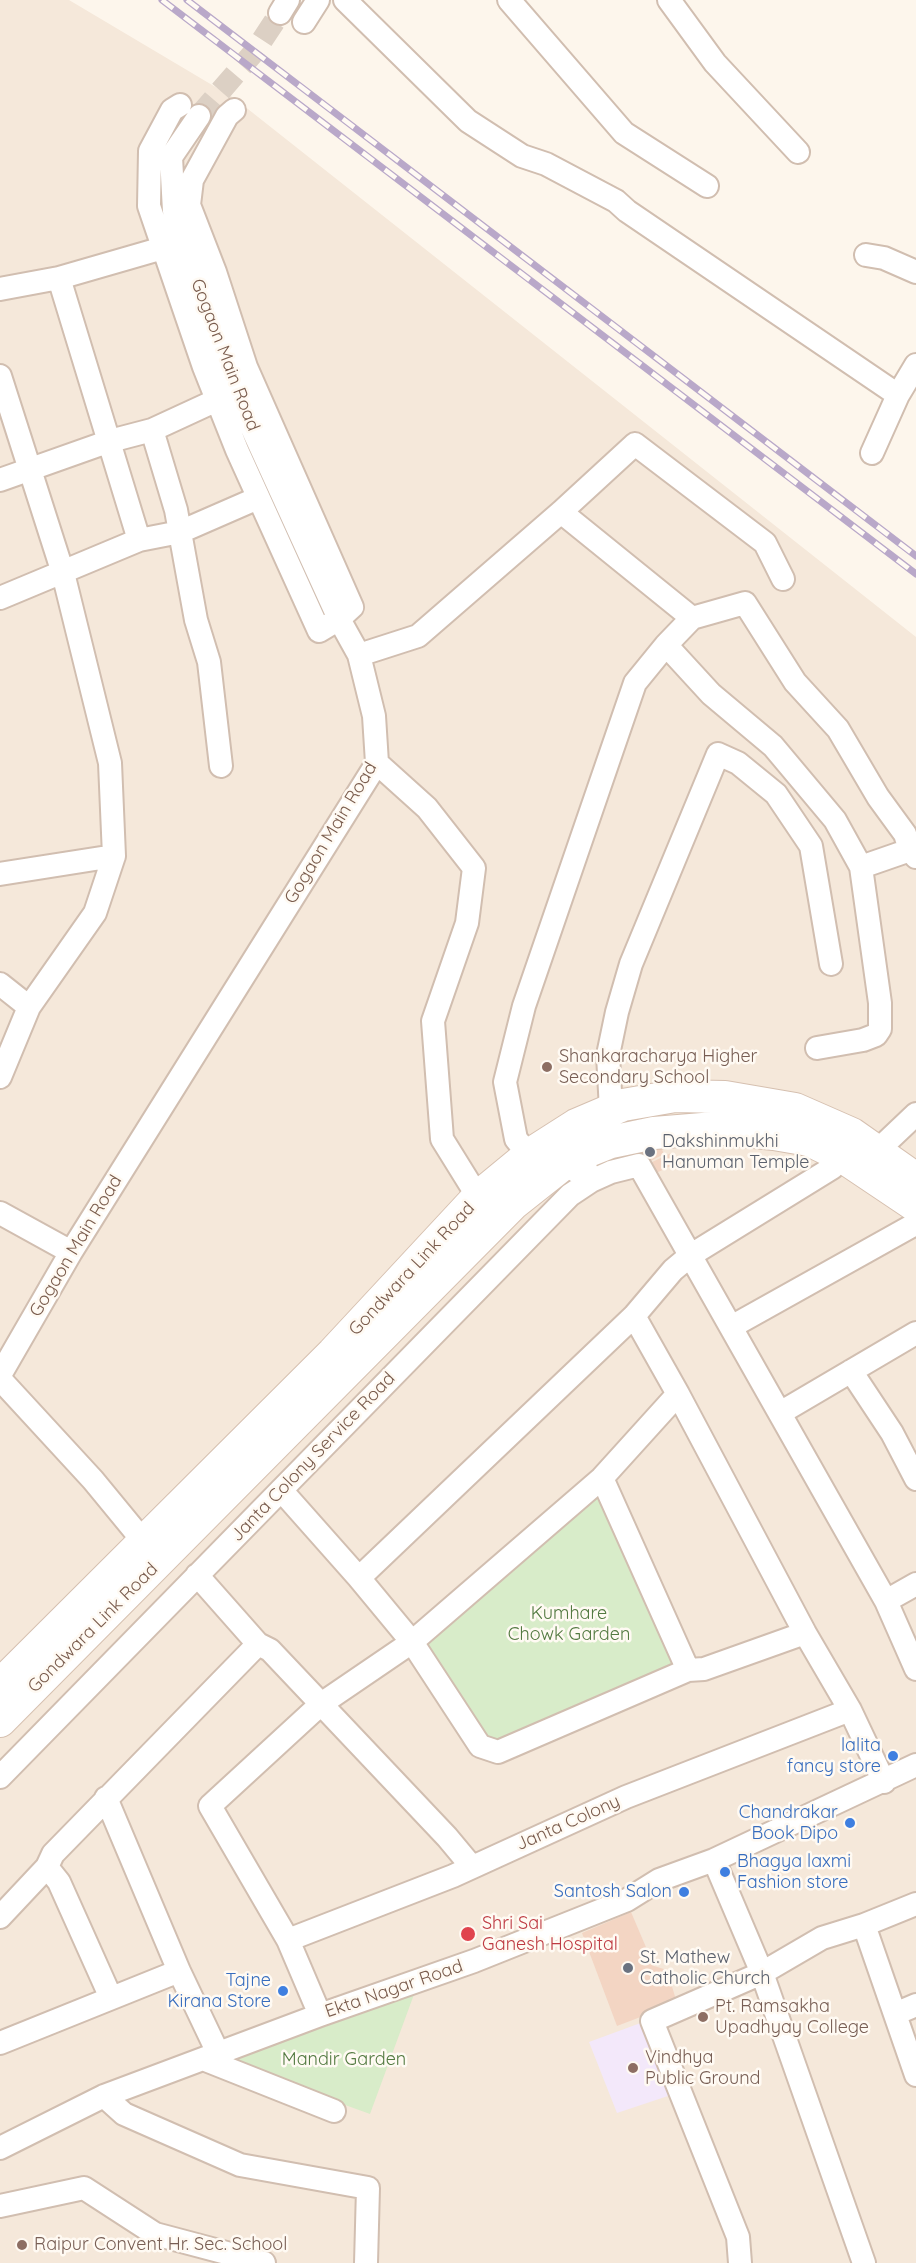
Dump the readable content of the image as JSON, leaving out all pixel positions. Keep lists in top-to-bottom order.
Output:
{
  "streets": {
    "street": [
      "Gogaon Main Road",
      "Gondwara Link Road",
      "Janta Colony Service Road",
      "Janta Colony",
      "Ekta Nagar Road"
    ]
  },
  "crossings": [
    ["Gondwara Link Road", "Janta Colony Service Road"]
  ],
  "parks": ["Kumhare Chowk Garden", "Mandir Garden"],
  "places": [
    "Shankaracharya Higher Secondary School",
    "Dakshinmukhi Hanuman Temple",
    "lalita fancy store",
    "Chandrakar Book Dipo",
    "Bhagya laxmi Fashion store",
    "Santosh Salon",
    "Shri Sai Ganesh Hospital",
    "St. Mathew Catholic Church",
    "Tajne Kirana Store",
    "Pt. Ramsakha Upadhyay College",
    "Vindhya Public Ground",
    "Raipur Convent Hr. Sec. School"
  ]
}
